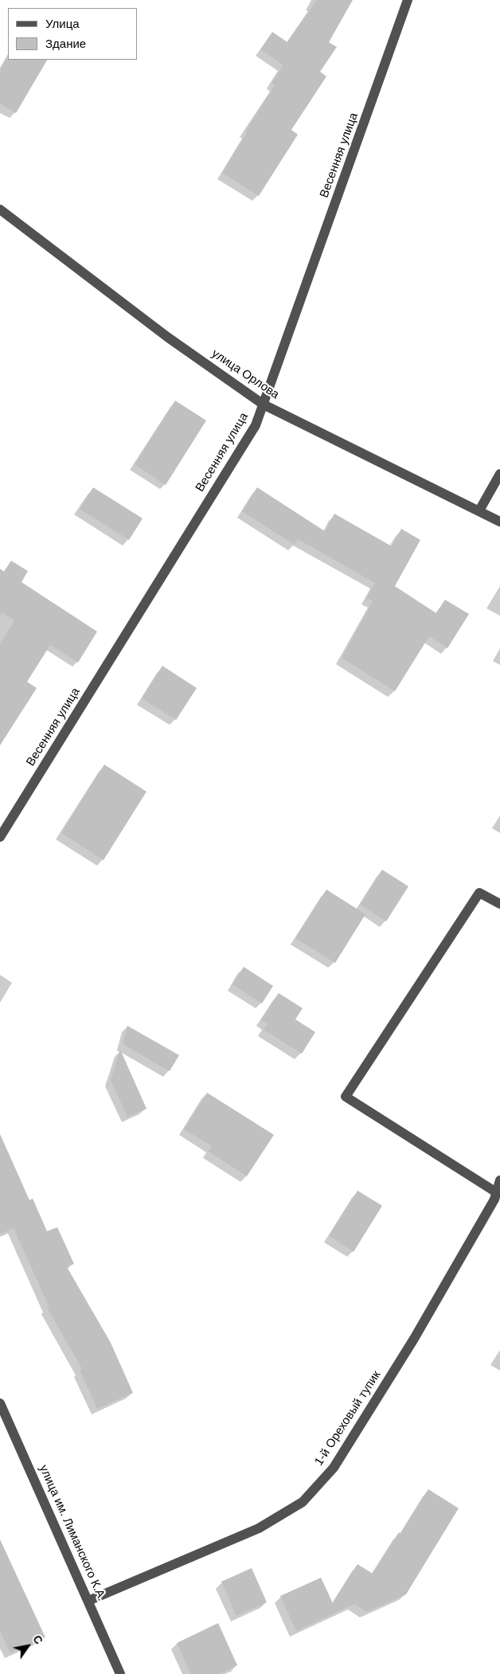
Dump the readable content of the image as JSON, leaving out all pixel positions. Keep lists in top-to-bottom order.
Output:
{
  "streets": {
    "street": [
      "Весенняя улица",
      "улица Орлова",
      "1-й Ореховый тупик",
      "улица им. Лиманского К.А."
    ]
  },
  "crossings": [
    ["Весенняя улица", "улица Орлова"],
    ["1-й Ореховый тупик", "улица им. Лиманского К.А."]
  ],
  "legend": ["Улица", "Здание"],
  "north": "top right"
}
